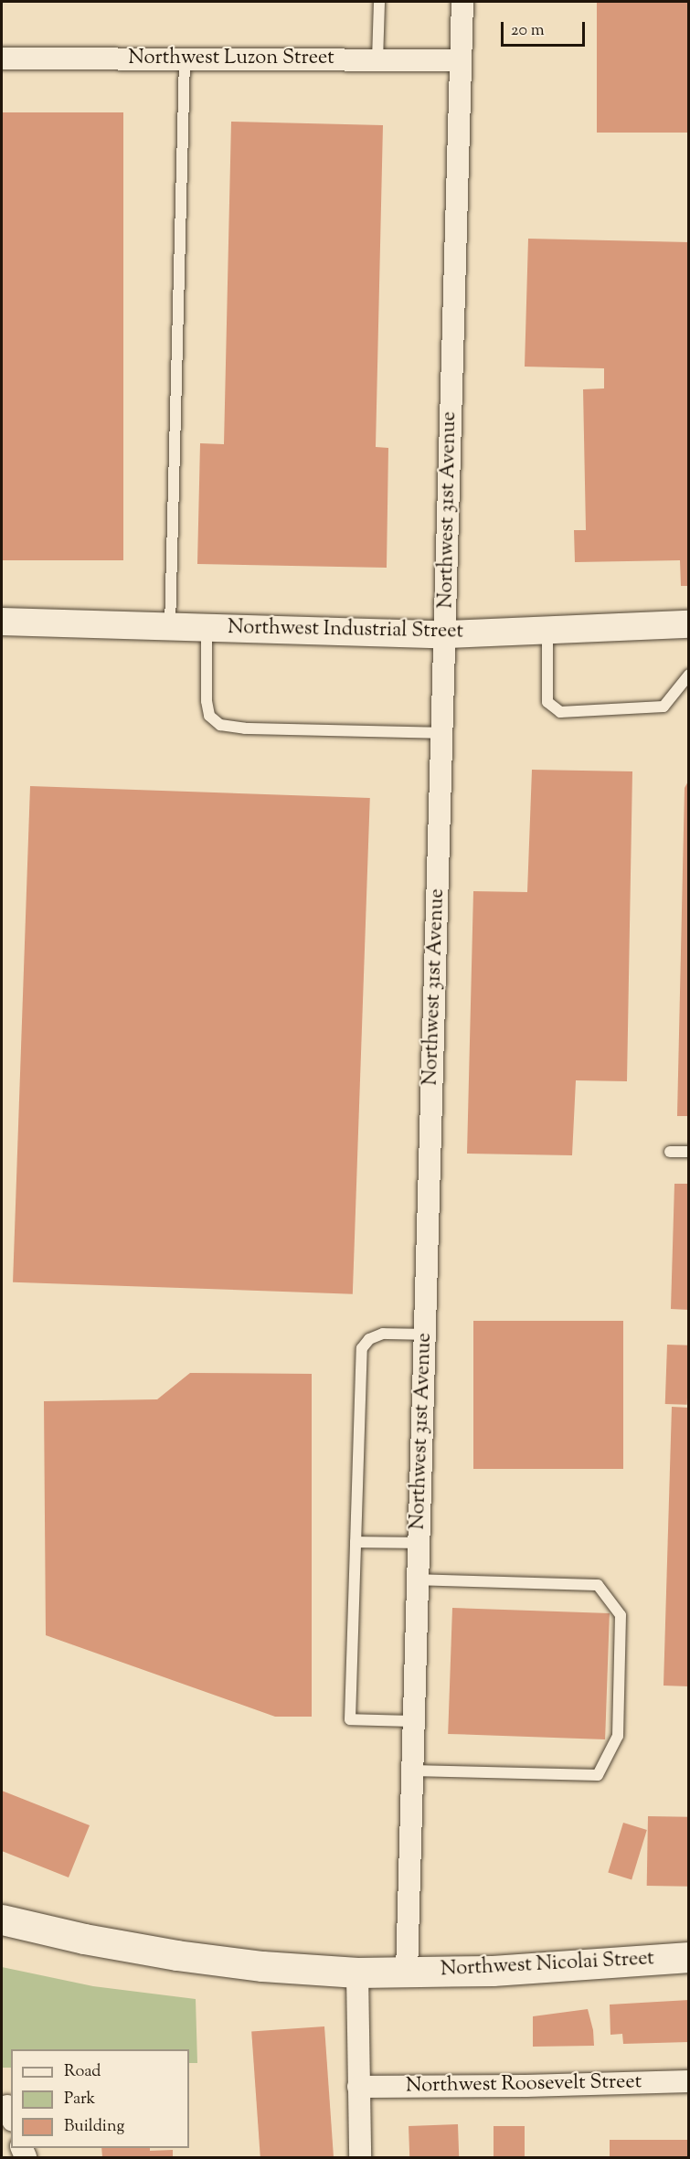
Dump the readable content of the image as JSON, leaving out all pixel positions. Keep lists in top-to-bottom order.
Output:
{
  "streets": {
    "main road": ["Northwest Nicolai Street"],
    "street": [
      "Northwest Luzon Street",
      "Northwest 31st Avenue",
      "Northwest Industrial Street",
      "Northwest Roosevelt Street"
    ]
  },
  "crossings": [
    ["Northwest Luzon Street", "Northwest 31st Avenue"],
    ["Northwest 31st Avenue", "Northwest Industrial Street"],
    ["Northwest 31st Avenue", "Northwest Nicolai Street"]
  ],
  "legend": ["Road", "Park", "Building"],
  "scale_bar": "20 m"
}
